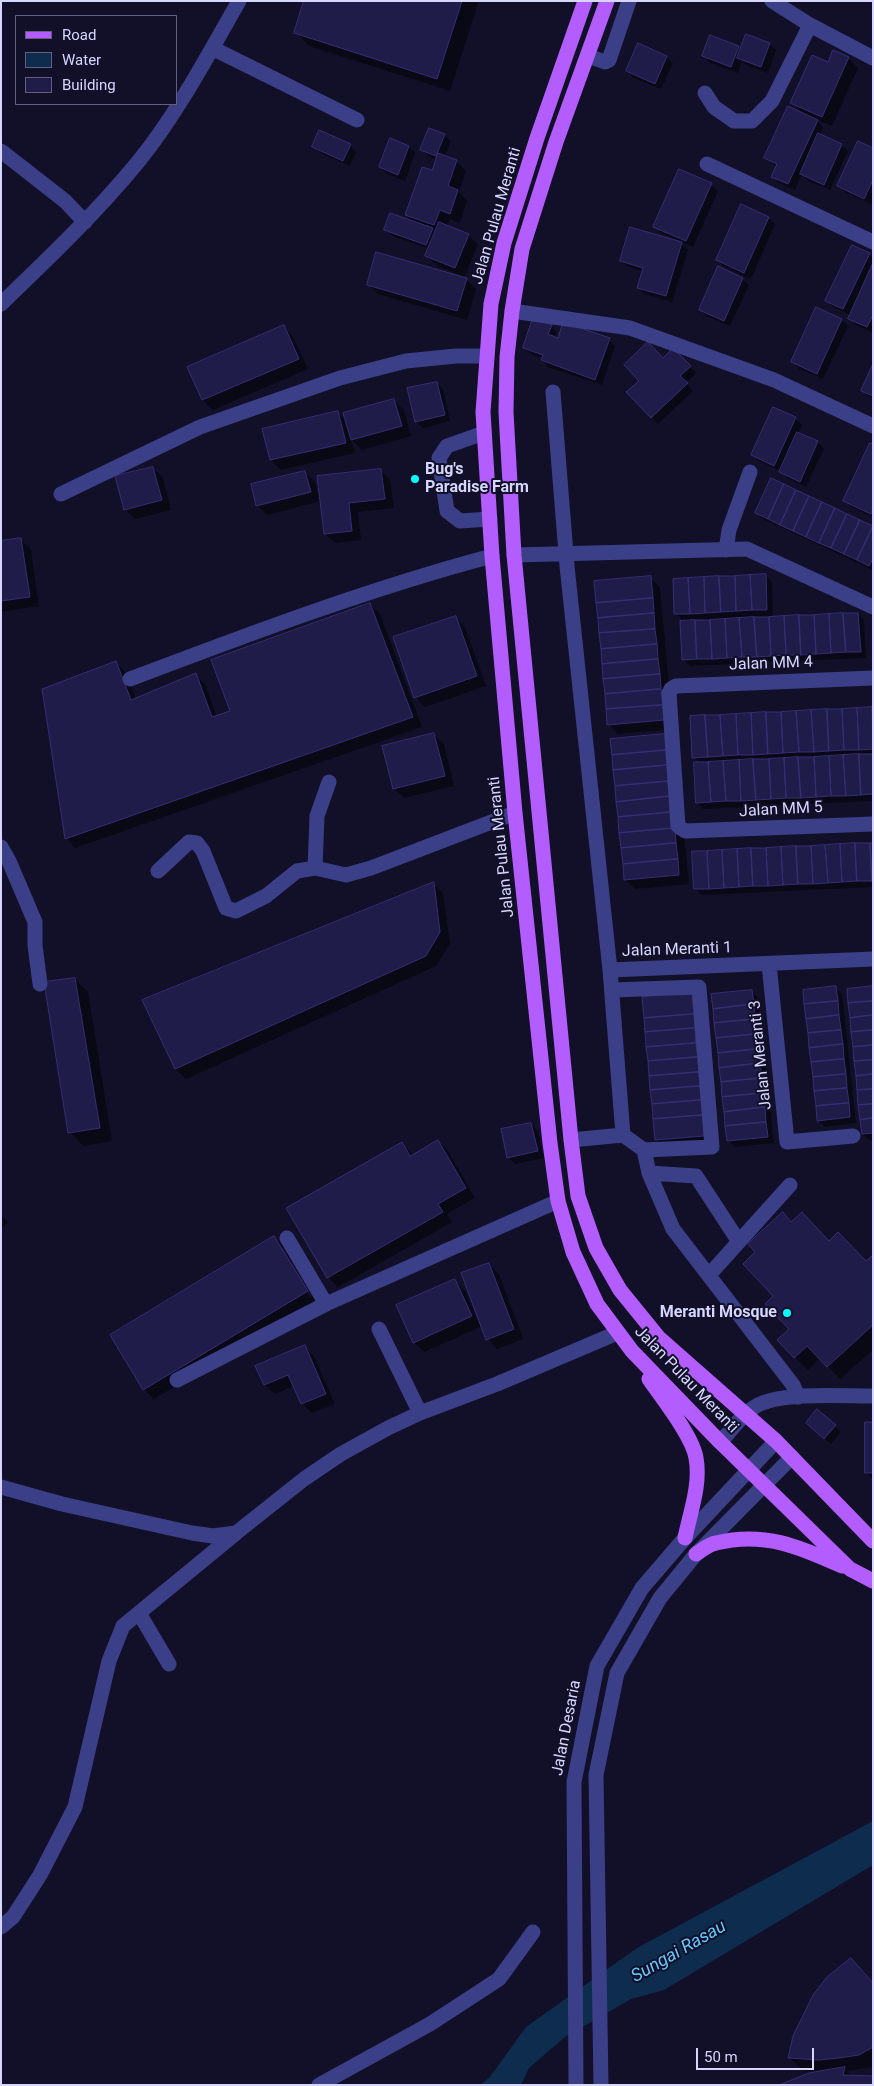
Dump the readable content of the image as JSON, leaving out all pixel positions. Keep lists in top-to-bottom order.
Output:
{
  "streets": {
    "main road": ["Jalan Pulau Meranti"],
    "street": [
      "Jalan MM 4",
      "Jalan MM 5",
      "Jalan Meranti 1",
      "Jalan Meranti 3",
      "Jalan Desaria"
    ]
  },
  "crossings": [
    ["Jalan Pulau Meranti", "Jalan Desaria"],
    ["Jalan MM 4", "Jalan MM 5"],
    ["Jalan Meranti 1", "Jalan Meranti 3"]
  ],
  "water": ["Sungai Rasau"],
  "places": ["Bug's Paradise Farm", "Meranti Mosque"],
  "legend": ["Road", "Water", "Building"],
  "scale_bar": "50 m"
}
